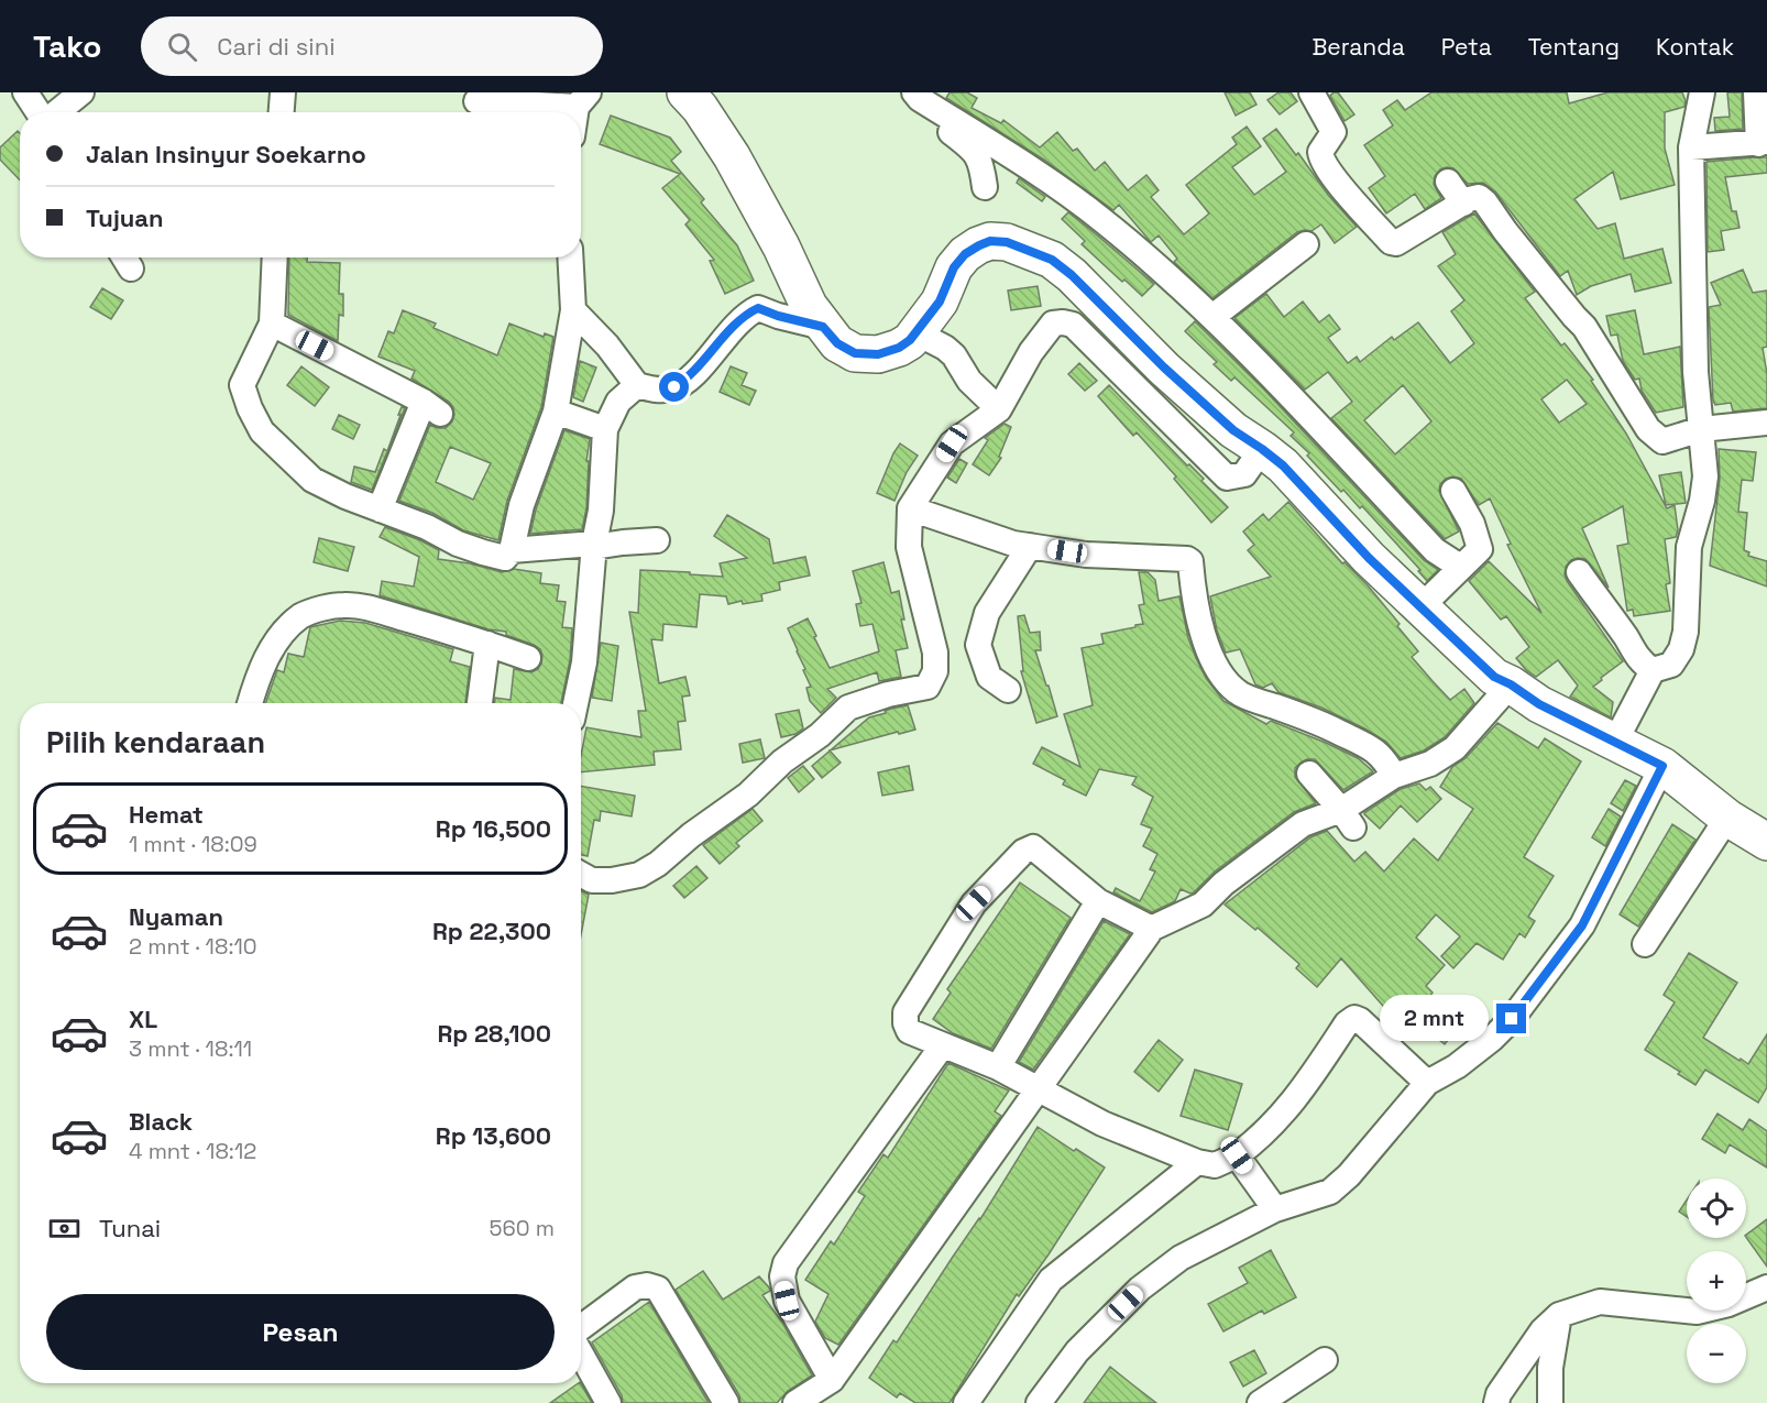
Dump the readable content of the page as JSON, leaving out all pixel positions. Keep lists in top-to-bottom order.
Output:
{
  "page": {
    "header": "Tako",
    "search": "Cari di sini",
    "nav": [
      "Beranda",
      "Peta",
      "Tentang",
      "Kontak"
    ],
    "banner": ["Jalan Insinyur Soekarno", "Tujuan"],
    "heading": "Pilih kendaraan",
    "list": [
      {
        "name": "Hemat",
        "note": "1 mnt · 18:09",
        "value": "Rp 16,500"
      },
      {
        "name": "Nyaman",
        "note": "2 mnt · 18:10",
        "value": "Rp 22,300"
      },
      {
        "name": "XL",
        "note": "3 mnt · 18:11",
        "value": "Rp 28,100"
      },
      {
        "name": "Black",
        "note": "4 mnt · 18:12",
        "value": "Rp 13,600"
      }
    ],
    "bubble": "2 mnt",
    "map_buttons": ["+", "−"],
    "pay": ["Tunai", "560 m"],
    "buttons": "Pesan"
  }
}
